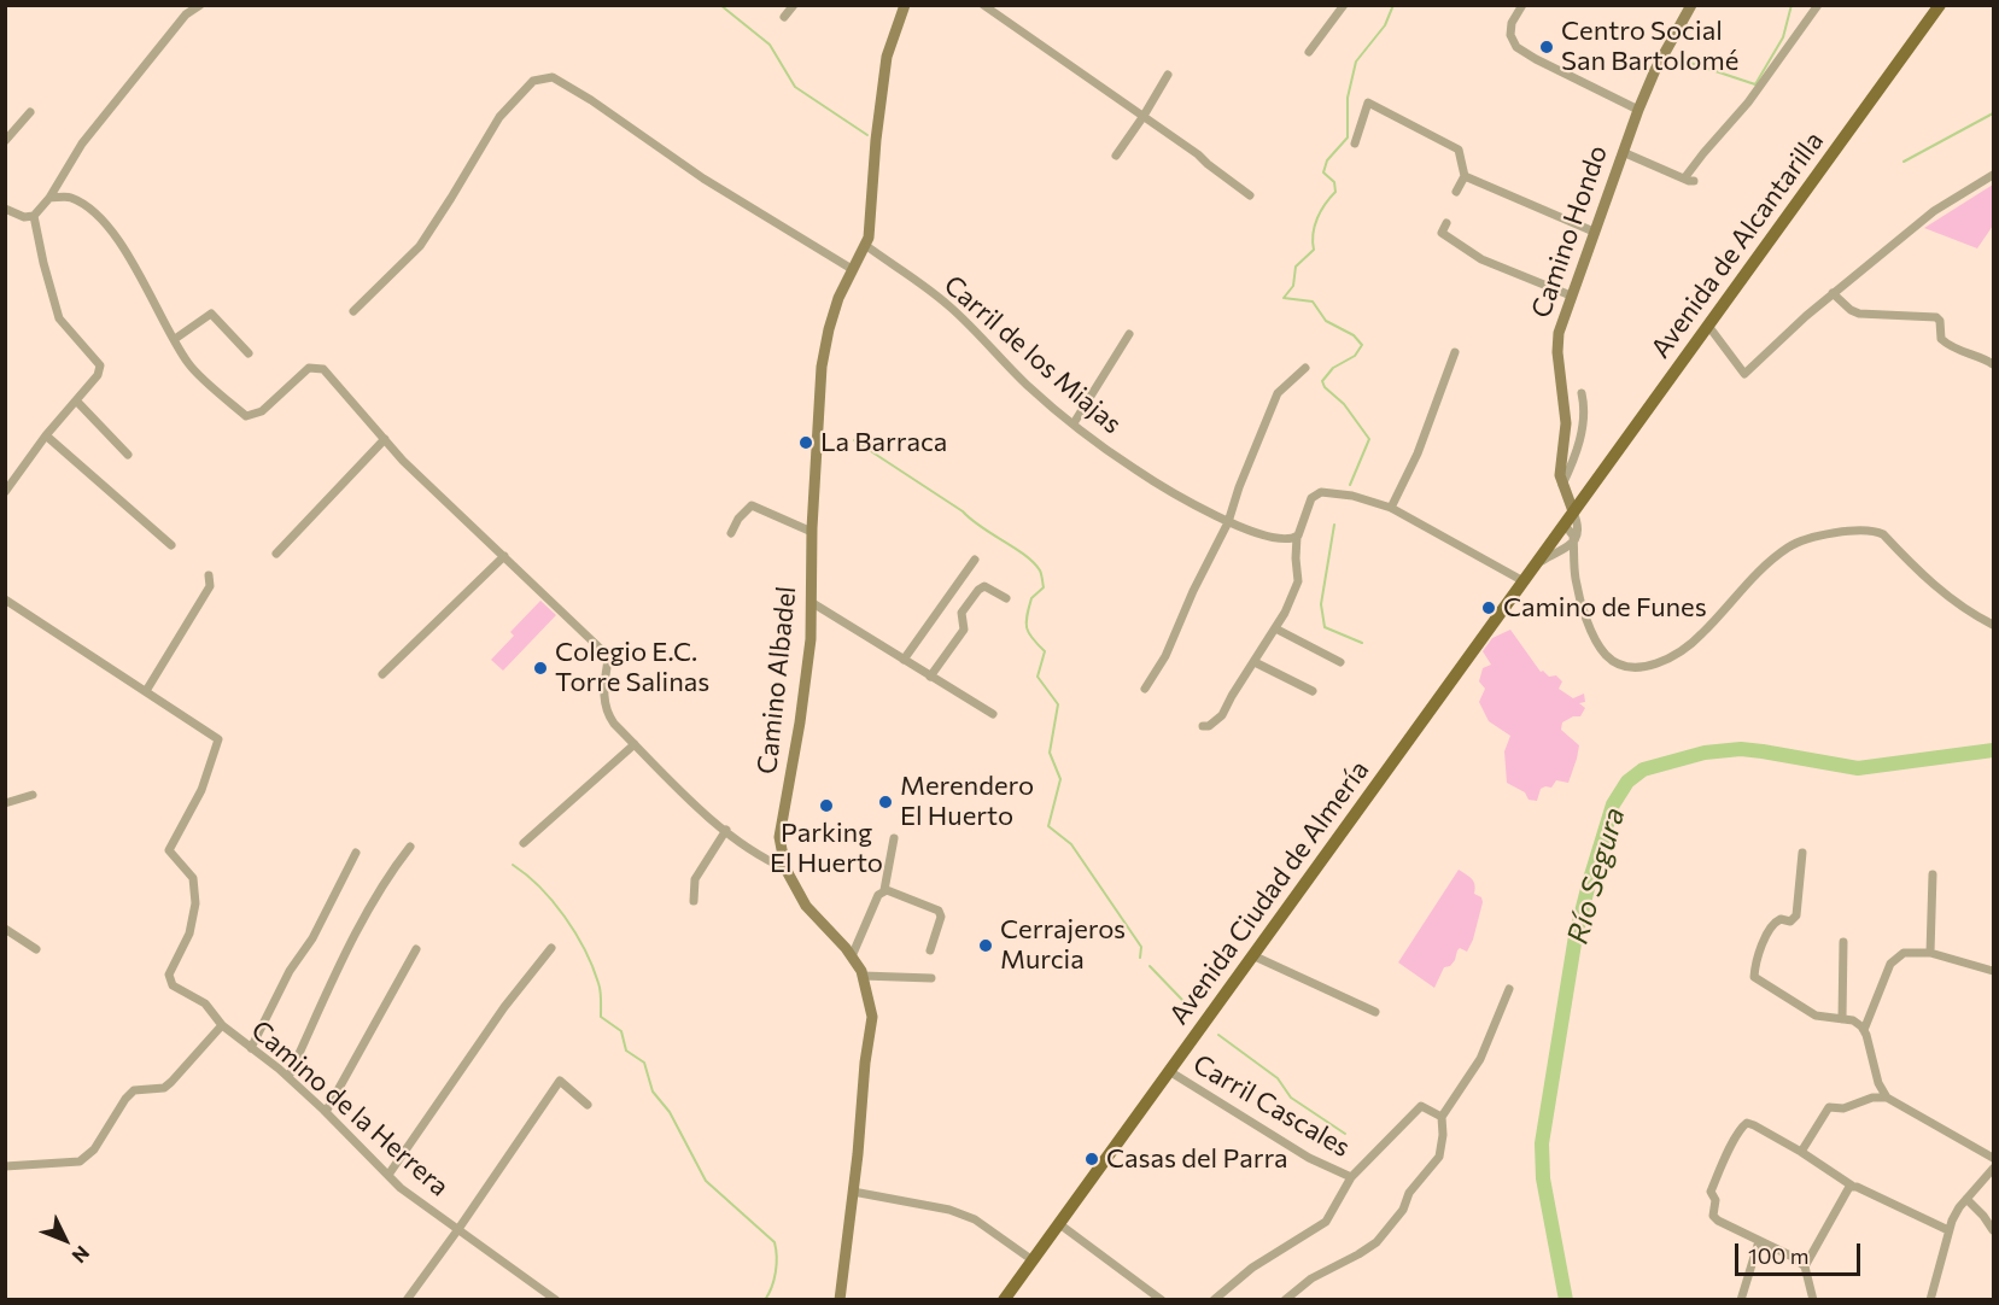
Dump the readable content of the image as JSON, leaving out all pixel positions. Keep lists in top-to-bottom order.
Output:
{
  "streets": {
    "main road": [
      "Camino Hondo",
      "Avenida de Alcantarilla",
      "Camino Albadel",
      "Avenida Ciudad de Almería"
    ],
    "street": ["Carril de los Miajas", "Carril Cascales", "Camino de la Herrera"]
  },
  "crossings": [
    ["Camino Hondo", "Avenida de Alcantarilla"],
    ["Camino Hondo", "Avenida Ciudad de Almería"],
    ["Avenida de Alcantarilla", "Avenida Ciudad de Almería"],
    ["Carril de los Miajas", "Camino Albadel"],
    ["Avenida Ciudad de Almería", "Carril Cascales"]
  ],
  "water": ["Río Segura"],
  "places": [
    "Centro Social San Bartolomé",
    "La Barraca",
    "Camino de Funes",
    "Colegio E.C. Torre Salinas",
    "Merendero El Huerto",
    "Parking El Huerto",
    "Cerrajeros Murcia",
    "Casas del Parra"
  ],
  "scale_bar": "100 m",
  "north": "bottom right"
}
